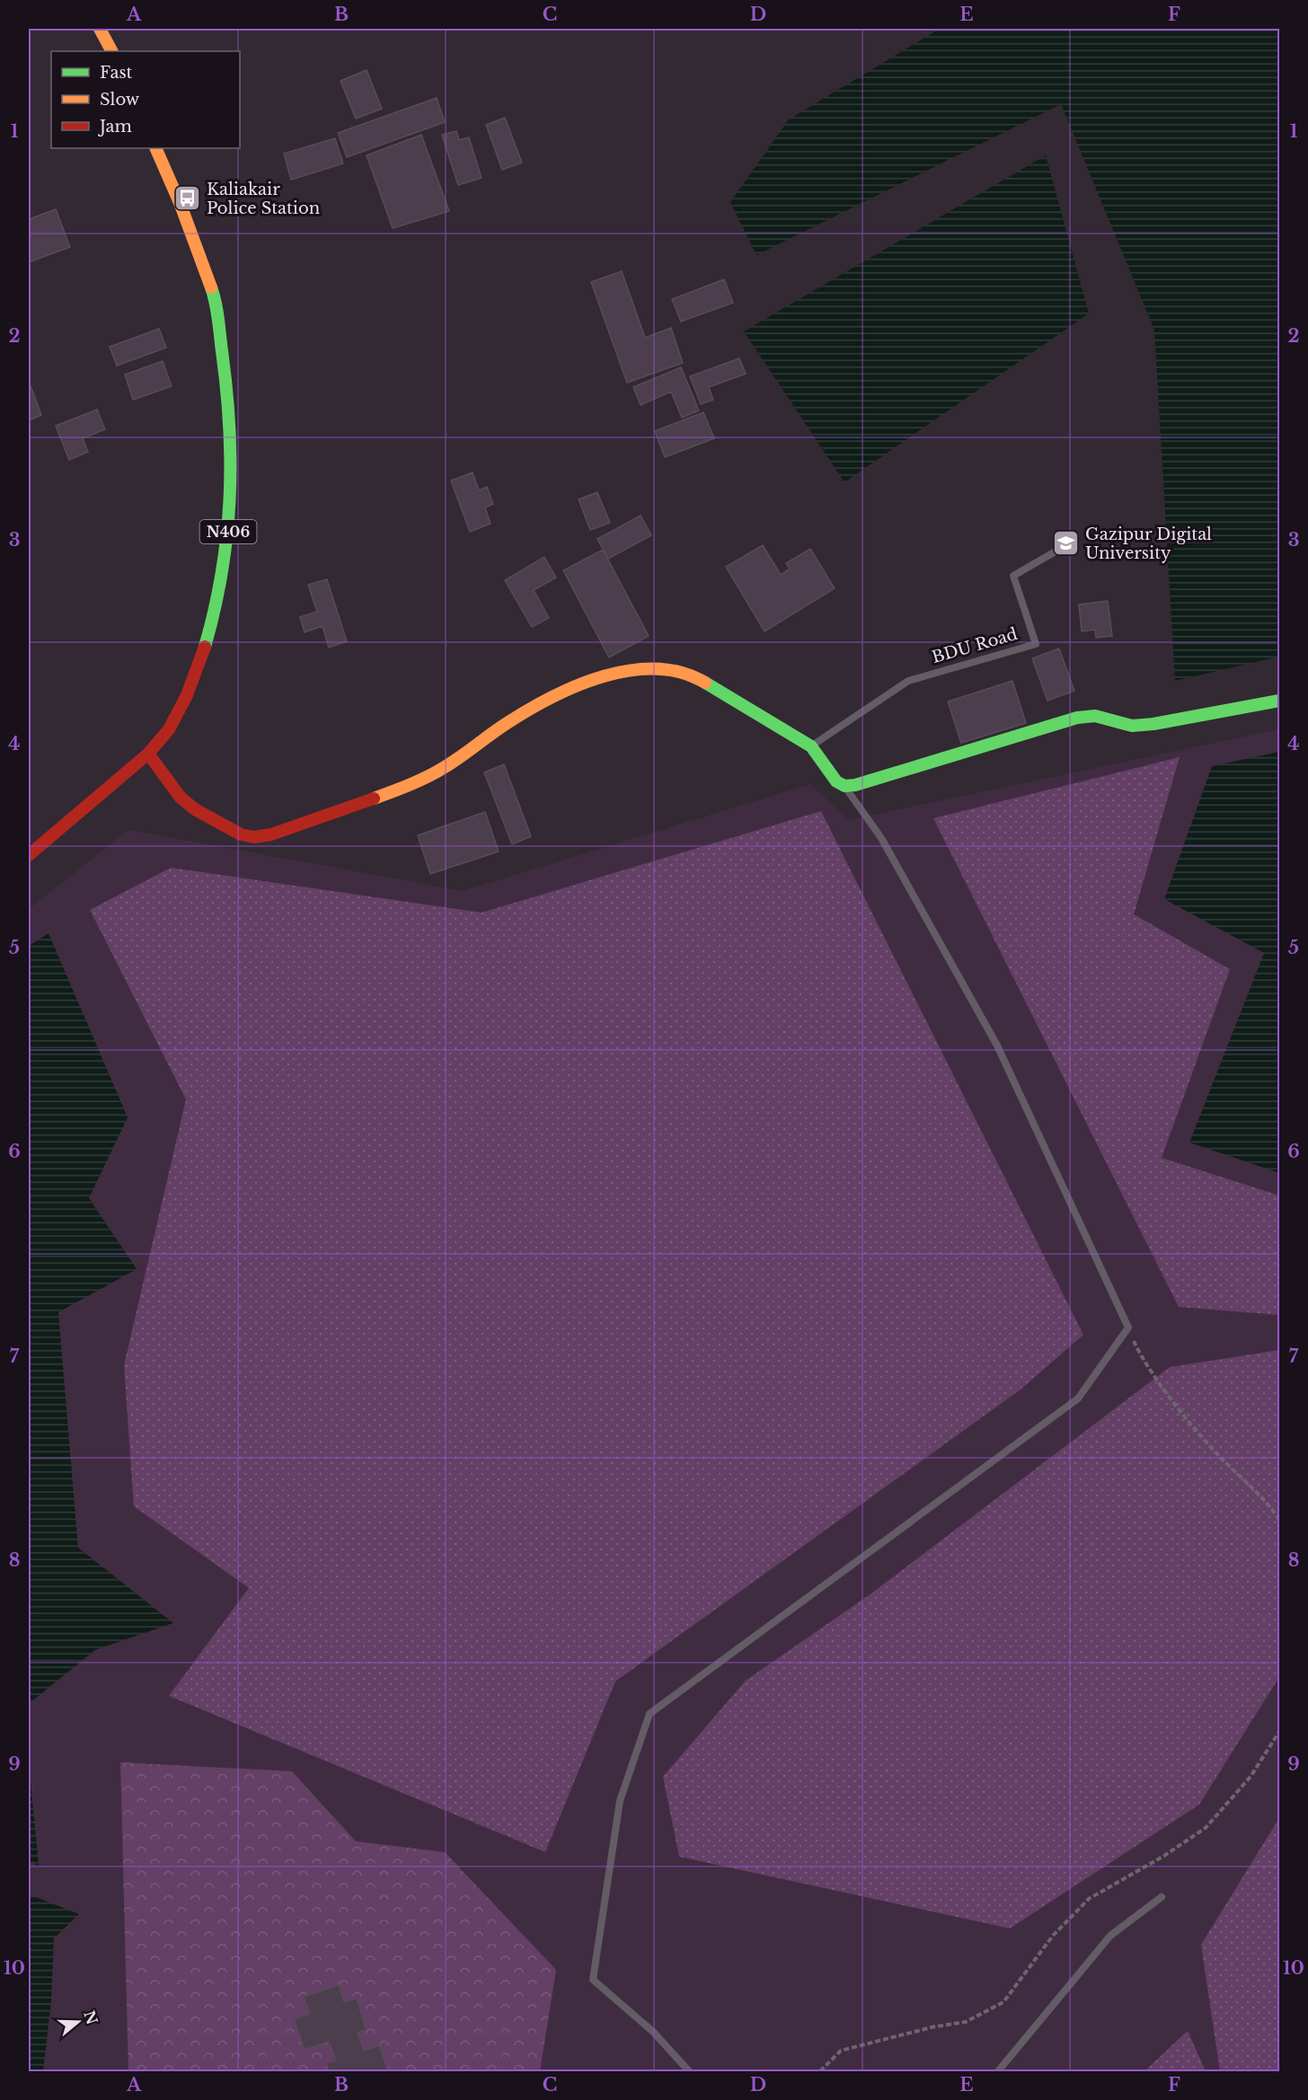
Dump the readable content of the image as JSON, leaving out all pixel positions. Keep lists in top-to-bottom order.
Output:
{
  "streets": {
    "main road": ["N406"],
    "lane": ["BDU Road"]
  },
  "places": {
    "bus stop": ["Kaliakair Police Station"],
    "school or university": ["Gazipur Digital University"]
  },
  "legend": ["Fast", "Slow", "Jam"],
  "north": "right",
  "grid": {
    "columns": [
      "A",
      "B",
      "C",
      "D",
      "E",
      "F"
    ],
    "rows": [
      "1",
      "2",
      "3",
      "4",
      "5",
      "6",
      "7",
      "8",
      "9",
      "10"
    ]
  }
}
